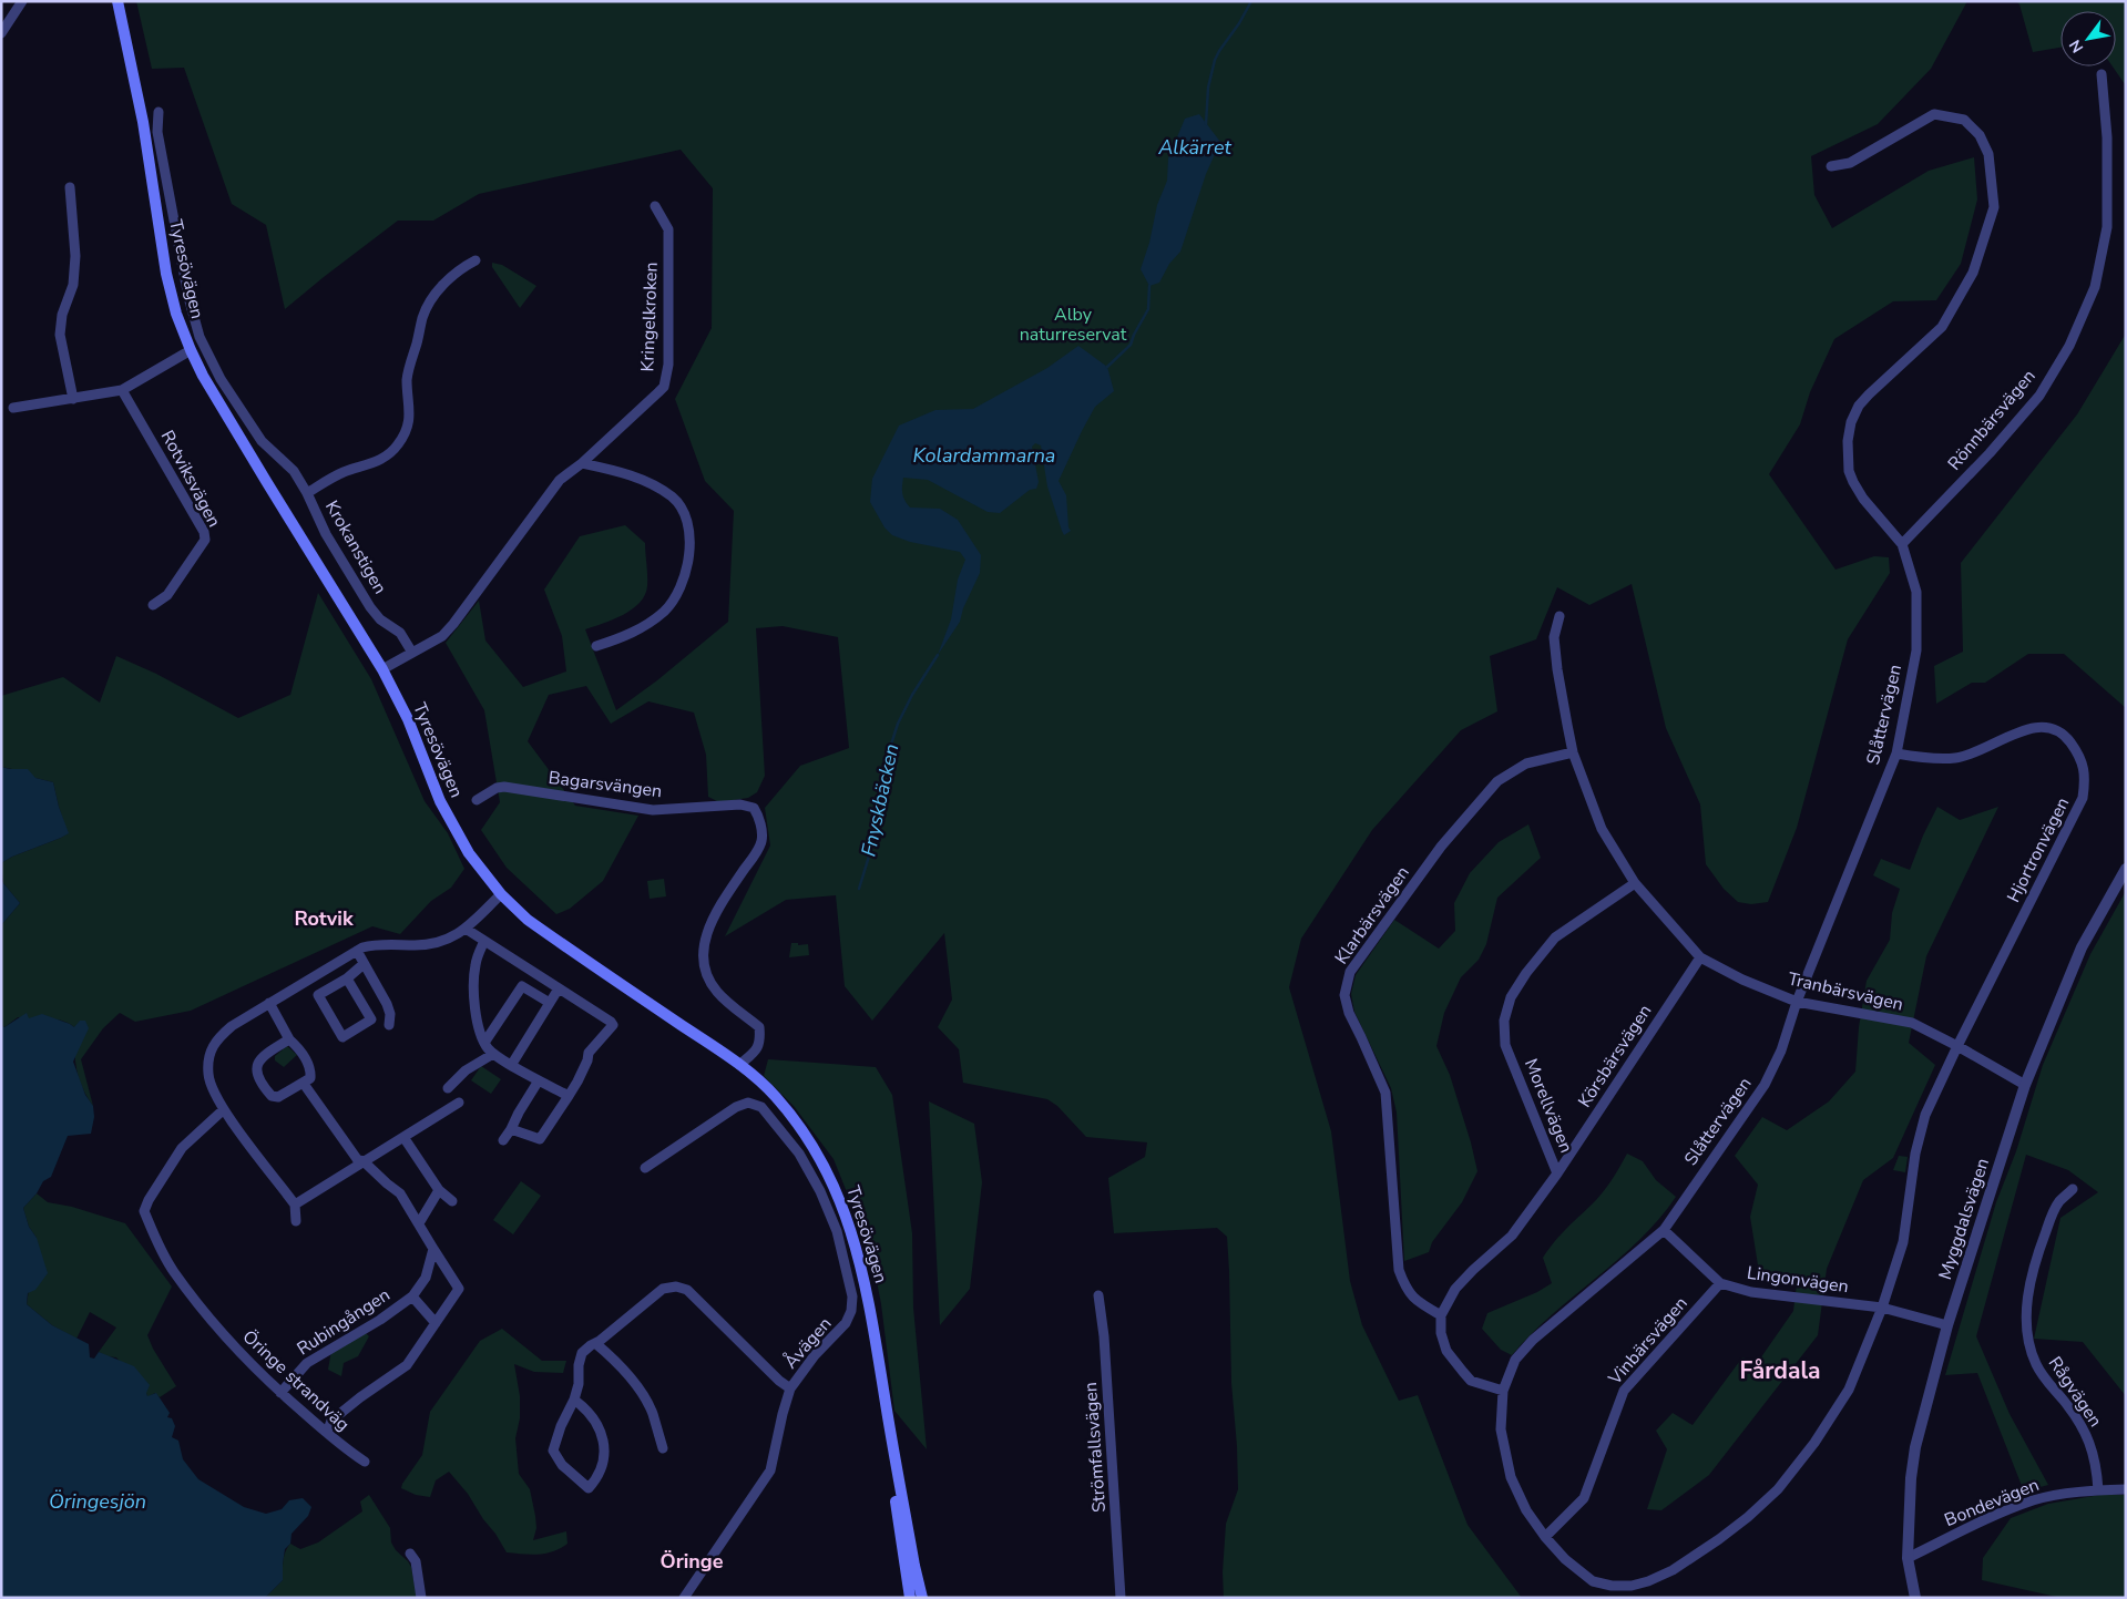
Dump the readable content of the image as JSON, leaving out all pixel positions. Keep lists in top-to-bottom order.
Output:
{
  "streets": {
    "main road": ["Tyresövägen"],
    "street": [
      "Kringelkroken",
      "Rönnbärsvägen",
      "Rotviksvägen",
      "Krokanstigen",
      "Slåttervägen",
      "Bagarsvängen",
      "Hjortronvägen",
      "Klarbärsvägen",
      "Tranbärsvägen",
      "Körsbärsvägen",
      "Morellvägen",
      "Myggdalsvägen",
      "Lingonvägen",
      "Rubingången",
      "Vinbärsvägen",
      "Åvägen",
      "Öringe strandväg",
      "Rågvägen",
      "Strömfallsvägen",
      "Bondevägen"
    ]
  },
  "crossings": [
    ["Tyresövägen", "Kringelkroken"],
    ["Tyresövägen", "Bagarsvängen"],
    ["Kringelkroken", "Krokanstigen"],
    ["Rönnbärsvägen", "Slåttervägen"],
    ["Slåttervägen", "Hjortronvägen"],
    ["Slåttervägen", "Tranbärsvägen"],
    ["Slåttervägen", "Lingonvägen"],
    ["Slåttervägen", "Vinbärsvägen"],
    ["Hjortronvägen", "Tranbärsvägen"],
    ["Klarbärsvägen", "Tranbärsvägen"],
    ["Klarbärsvägen", "Morellvägen"],
    ["Tranbärsvägen", "Körsbärsvägen"],
    ["Tranbärsvägen", "Morellvägen"],
    ["Tranbärsvägen", "Myggdalsvägen"],
    ["Körsbärsvägen", "Morellvägen"],
    ["Myggdalsvägen", "Lingonvägen"],
    ["Myggdalsvägen", "Bondevägen"],
    ["Lingonvägen", "Vinbärsvägen"],
    ["Rubingången", "Öringe strandväg"],
    ["Rågvägen", "Bondevägen"]
  ],
  "districts": ["Rotvik", "Fårdala", "Öringe"],
  "water": [
    "Alkärret",
    "Kolardammarna",
    "Fnyskbäcken",
    "Öringesjön"
  ],
  "parks": ["Alby naturreservat"],
  "north": "bottom left"
}
